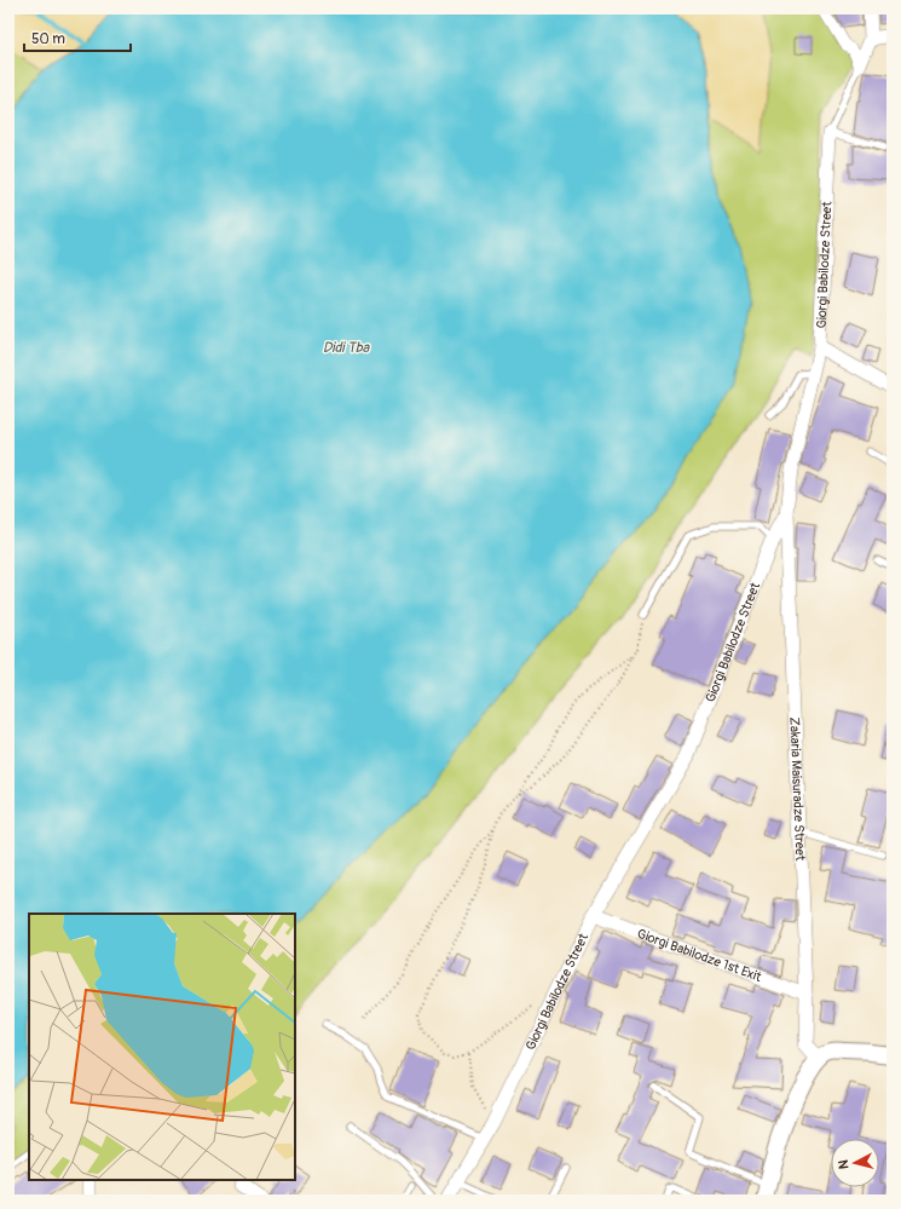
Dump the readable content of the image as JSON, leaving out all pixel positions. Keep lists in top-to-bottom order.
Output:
{
  "streets": {
    "street": ["Giorgi Babilodze Street", "Zakaria Maisuradze Street", "Giorgi Babilodze 1st Exit"]
  },
  "crossings": [
    ["Giorgi Babilodze Street", "Zakaria Maisuradze Street"],
    ["Giorgi Babilodze Street", "Giorgi Babilodze 1st Exit"],
    ["Zakaria Maisuradze Street", "Giorgi Babilodze 1st Exit"]
  ],
  "water": ["Didi Tba"],
  "scale_bar": "50 m",
  "north": "left"
}
